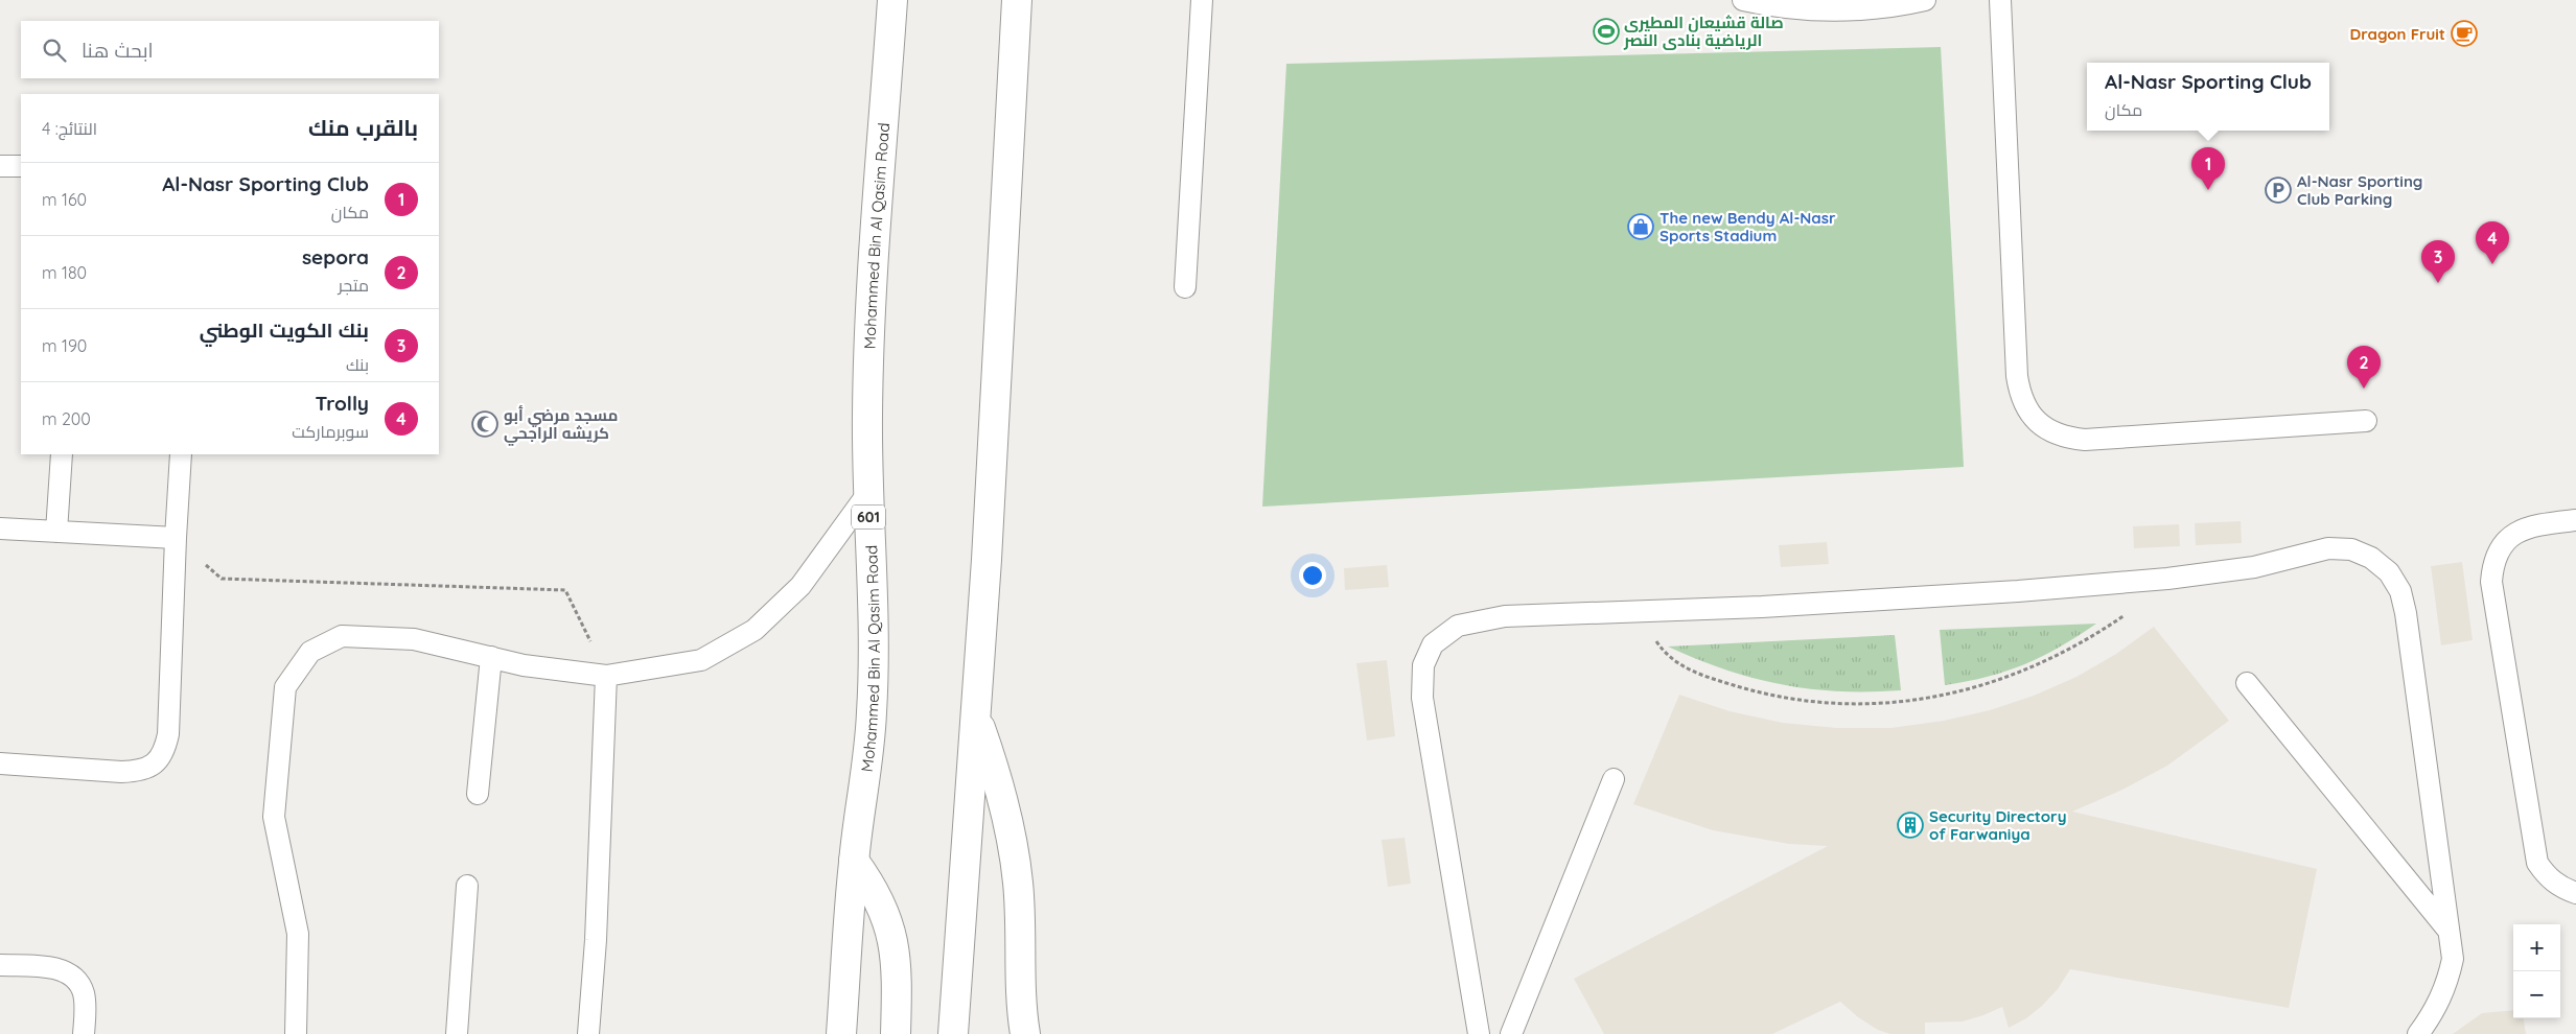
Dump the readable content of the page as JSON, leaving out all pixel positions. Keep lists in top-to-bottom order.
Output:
{
  "streets": {
    "main road": ["Mohammed Bin Al Qasim Road", "601"]
  },
  "places": {
    "sports": ["صالة قشيعان المطيرى الرياضية بنادى النصر"],
    "cafe": ["Dragon Fruit"],
    "parking": ["Al-Nasr Sporting Club Parking"],
    "shop": ["The new Bendy Al-Nasr Sports Stadium"],
    "mosque": ["مسجد مرضي أبو كريشه الراجحي"],
    "building": ["Security Directory of Farwaniya"]
  },
  "page": {
    "search": "ابحث هنا",
    "popup": ["Al-Nasr Sporting Club", "مكان"],
    "heading": ["بالقرب منك", "النتائج: 4"],
    "pins": [
      "1",
      "4",
      "3",
      "2"
    ],
    "list": [
      {
        "mark": "1",
        "name": "Al-Nasr Sporting Club",
        "note": "مكان",
        "value": "160 m"
      },
      {
        "mark": "2",
        "name": "sepora",
        "note": "متجر",
        "value": "180 m"
      },
      {
        "mark": "3",
        "name": "بنك الكويت الوطني",
        "note": "بنك",
        "value": "190 m"
      },
      {
        "mark": "4",
        "name": "Trolly",
        "note": "سوبرماركت",
        "value": "200 m"
      }
    ],
    "map_buttons": ["+", "−"]
  }
}
